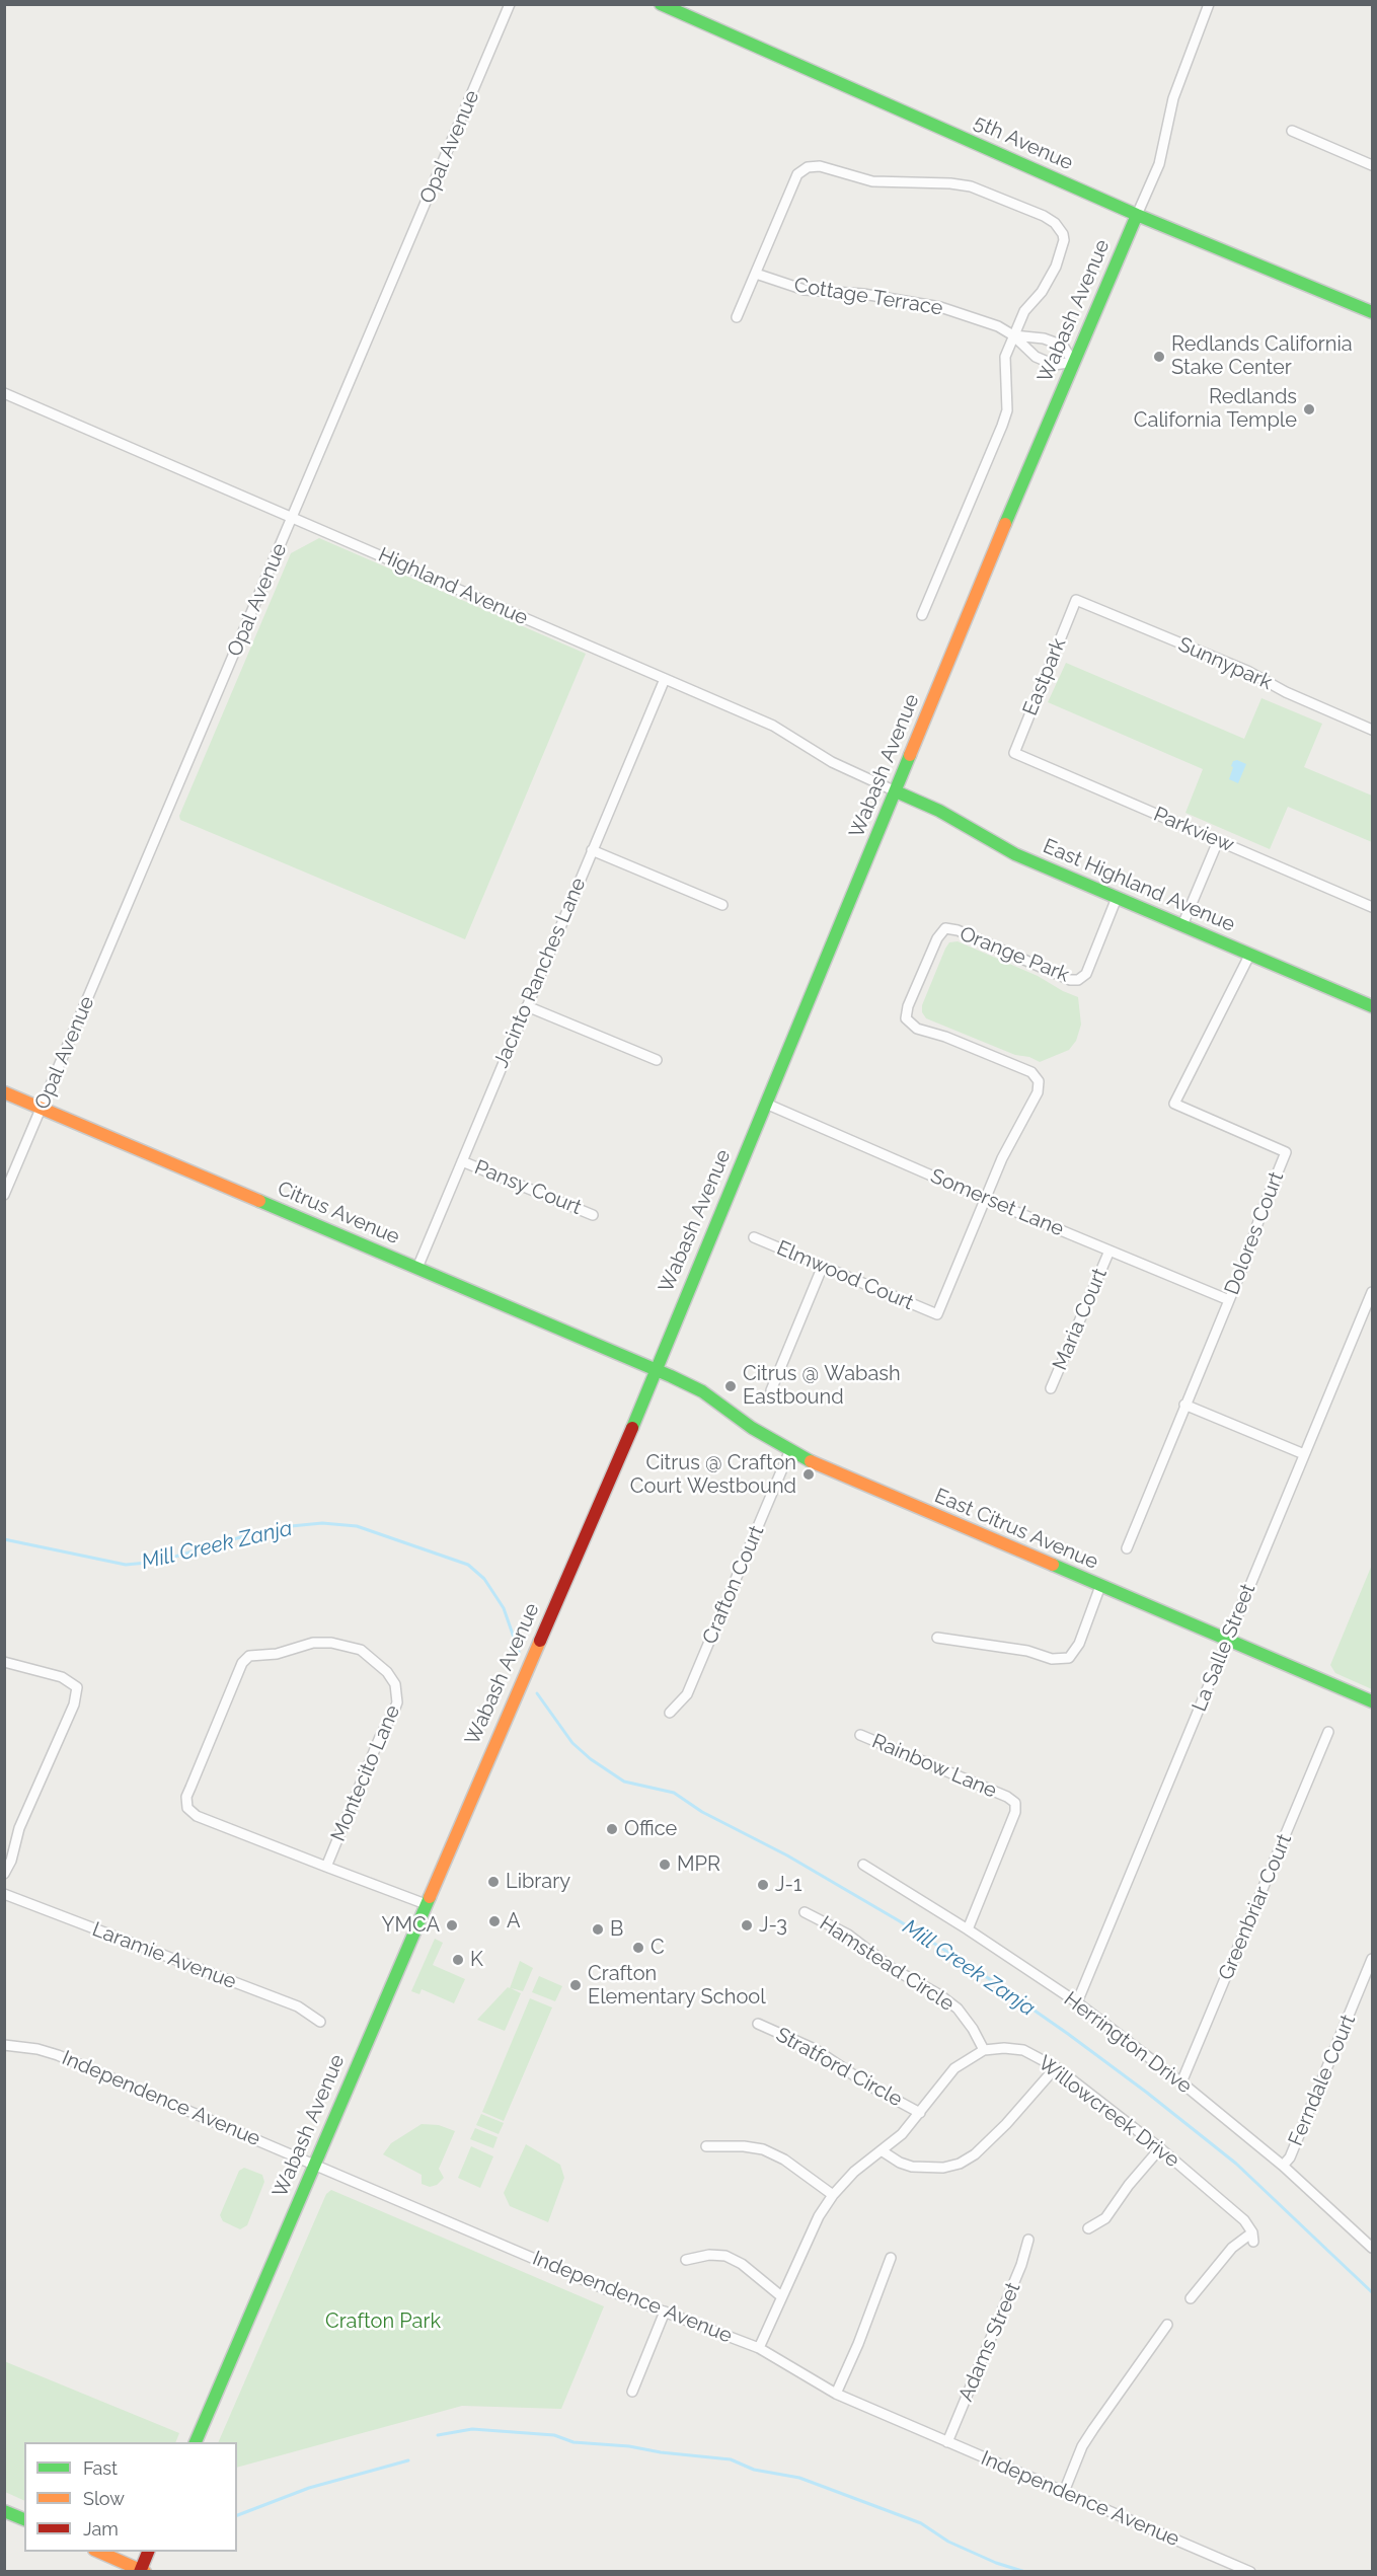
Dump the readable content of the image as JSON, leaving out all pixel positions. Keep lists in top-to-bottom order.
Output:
{
  "streets": {
    "street": [
      "5th Avenue",
      "Opal Avenue",
      "Cottage Terrace",
      "Wabash Avenue",
      "Highland Avenue",
      "Sunnypark",
      "Eastpark",
      "Parkview",
      "East Highland Avenue",
      "Orange Park",
      "Jacinto Ranches Lane",
      "Pansy Court",
      "Somerset Lane",
      "Citrus Avenue",
      "Dolores Court",
      "Elmwood Court",
      "Maria Court",
      "East Citrus Avenue",
      "Crafton Court",
      "La Salle Street",
      "Rainbow Lane",
      "Montecito Lane",
      "Greenbriar Court",
      "Laramie Avenue",
      "Hamstead Circle",
      "Herrington Drive",
      "Stratford Circle",
      "Ferndale Court",
      "Independence Avenue",
      "Willowcreek Drive",
      "Adams Street"
    ]
  },
  "crossings": [
    ["5th Avenue", "Wabash Avenue"],
    ["Opal Avenue", "Highland Avenue"],
    ["Opal Avenue", "Citrus Avenue"],
    ["Cottage Terrace", "Wabash Avenue"],
    ["Wabash Avenue", "Highland Avenue"],
    ["Wabash Avenue", "East Highland Avenue"],
    ["Wabash Avenue", "Somerset Lane"],
    ["Wabash Avenue", "Citrus Avenue"],
    ["Wabash Avenue", "East Citrus Avenue"],
    ["Wabash Avenue", "Montecito Lane"],
    ["Wabash Avenue", "Independence Avenue"],
    ["Highland Avenue", "East Highland Avenue"],
    ["Highland Avenue", "Jacinto Ranches Lane"],
    ["Sunnypark", "Eastpark"],
    ["Eastpark", "Parkview"],
    ["East Highland Avenue", "Orange Park"],
    ["East Highland Avenue", "Dolores Court"],
    ["Orange Park", "Somerset Lane"],
    ["Orange Park", "Elmwood Court"],
    ["Jacinto Ranches Lane", "Pansy Court"],
    ["Jacinto Ranches Lane", "Citrus Avenue"],
    ["Somerset Lane", "Dolores Court"],
    ["Somerset Lane", "Elmwood Court"],
    ["Somerset Lane", "Maria Court"],
    ["Citrus Avenue", "East Citrus Avenue"],
    ["East Citrus Avenue", "Crafton Court"],
    ["East Citrus Avenue", "La Salle Street"],
    ["La Salle Street", "Herrington Drive"],
    ["Rainbow Lane", "Herrington Drive"],
    ["Greenbriar Court", "Herrington Drive"],
    ["Hamstead Circle", "Willowcreek Drive"],
    ["Herrington Drive", "Ferndale Court"],
    ["Independence Avenue", "Adams Street"]
  ],
  "water": ["Mill Creek Zanja"],
  "parks": ["Crafton Park"],
  "places": [
    "Redlands California Stake Center",
    "Redlands California Temple",
    "Citrus @ Wabash Eastbound",
    "Citrus @ Crafton Court Westbound",
    "Office",
    "MPR",
    "Library",
    "J-1",
    "A",
    "YMCA",
    "J-3",
    "B",
    "C",
    "K",
    "Crafton Elementary School"
  ],
  "legend": ["Fast", "Slow", "Jam"]
}
